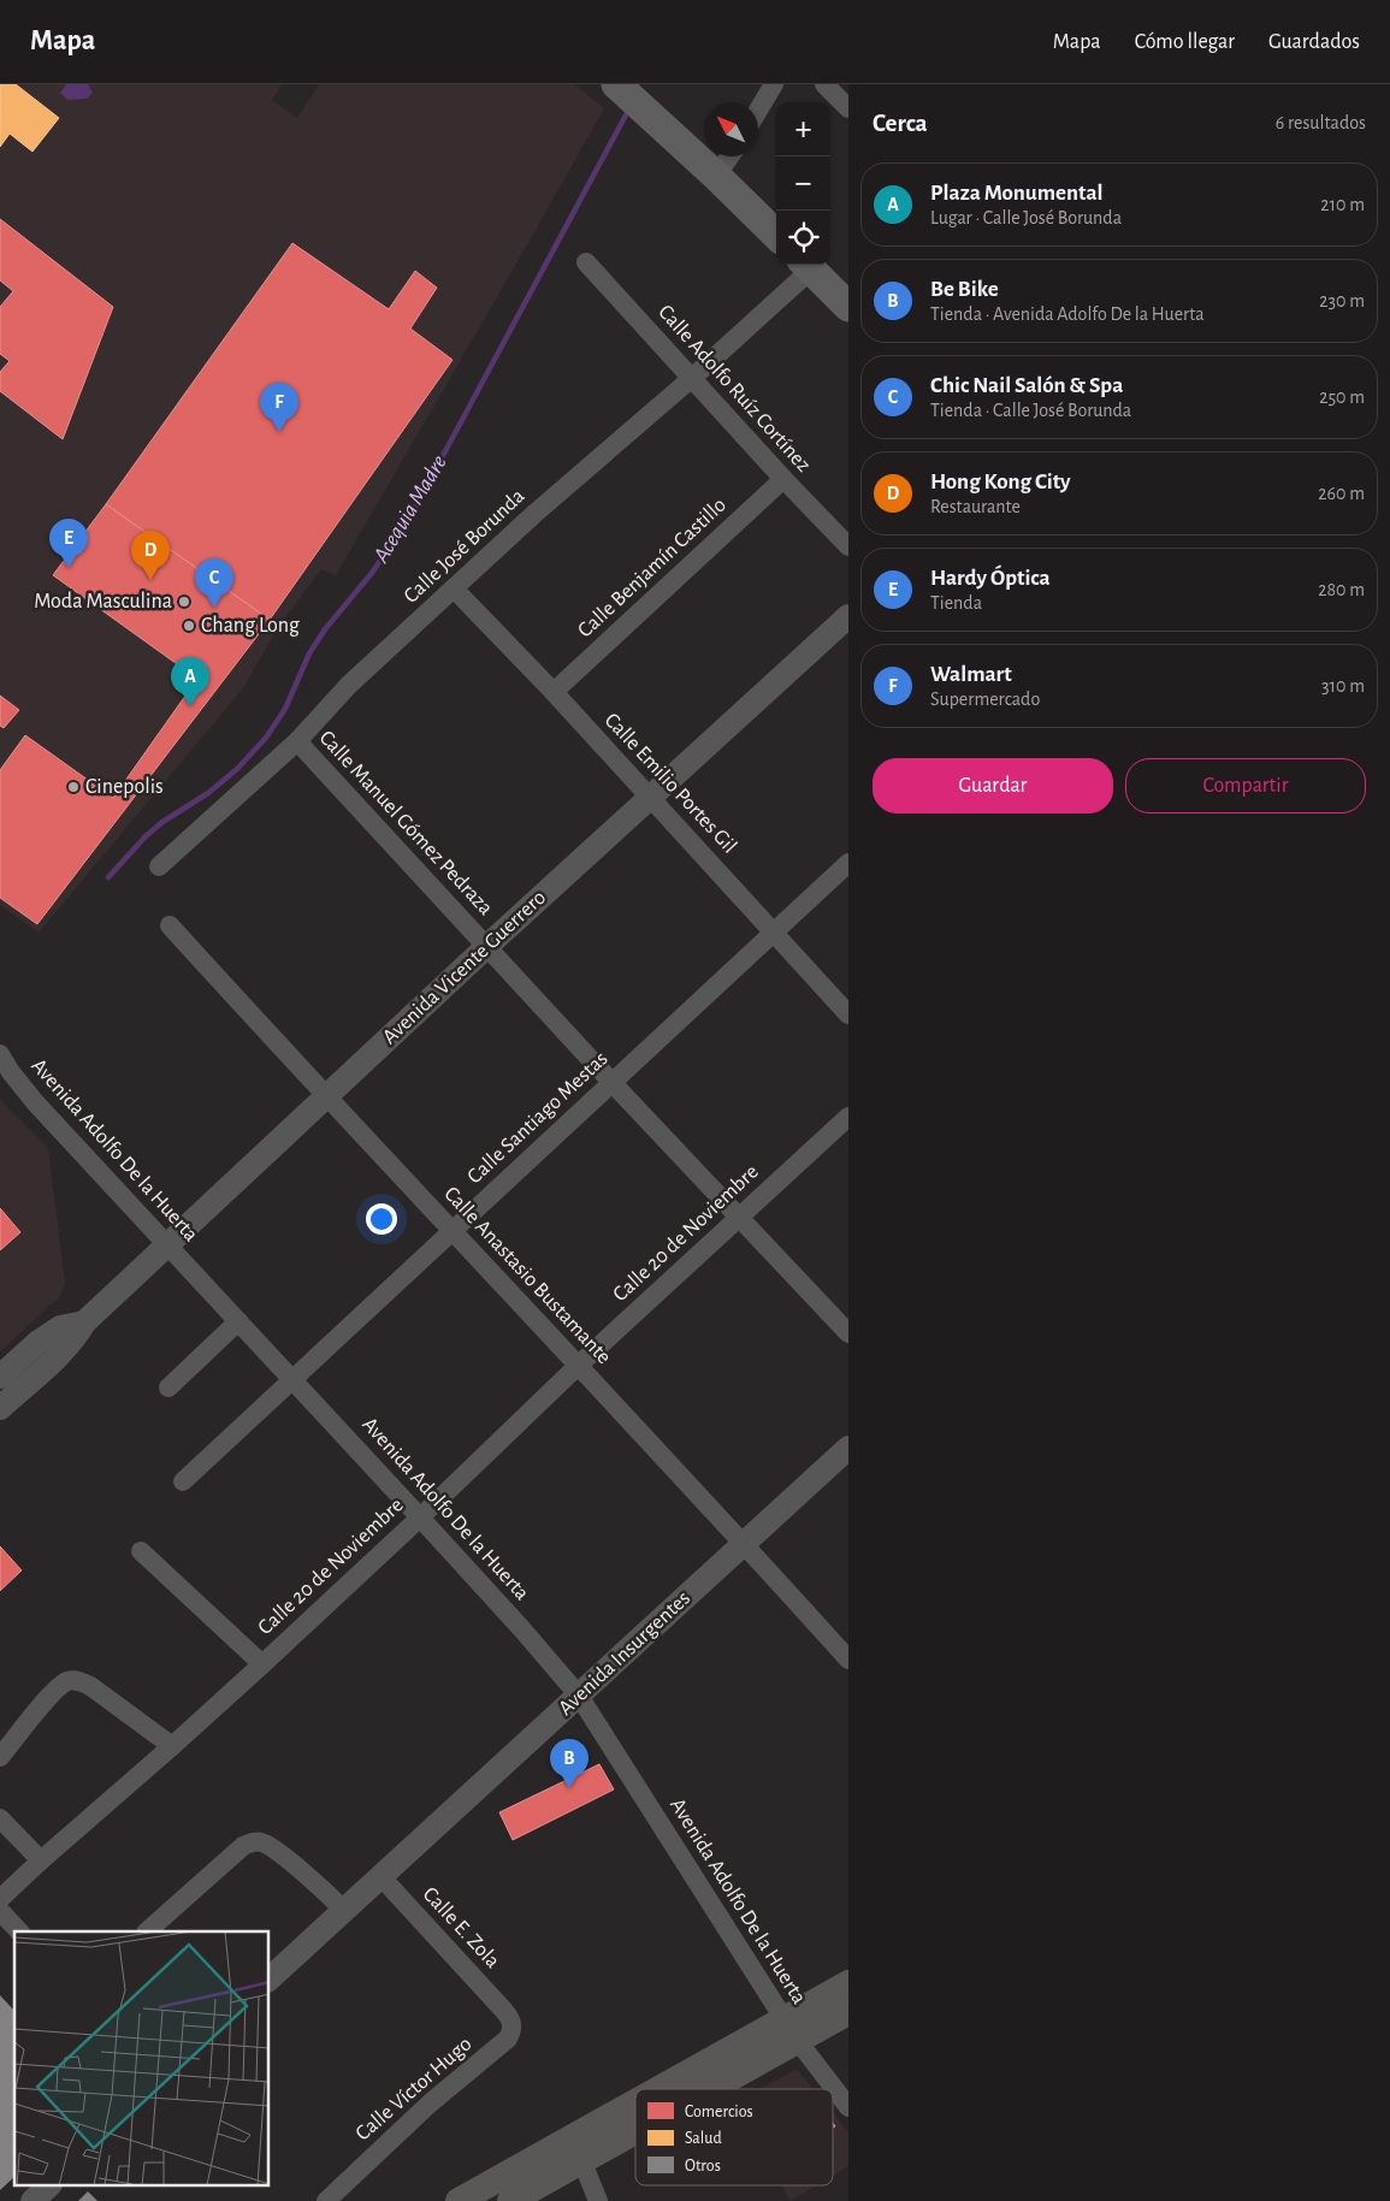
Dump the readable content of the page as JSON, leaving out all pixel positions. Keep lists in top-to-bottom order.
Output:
{
  "streets": {
    "street": [
      "Calle Adolfo Ruíz Cortínez",
      "Calle José Borunda",
      "Calle Benjamín Castillo",
      "Calle Emilio Portes Gil",
      "Calle Manuel Gómez Pedraza",
      "Avenida Vicente Guerrero",
      "Calle Santiago Mestas",
      "Avenida Adolfo De la Huerta",
      "Calle 20 de Noviembre",
      "Calle Anastasio Bustamante",
      "Avenida Insurgentes",
      "Calle E. Zola",
      "Calle Víctor Hugo"
    ]
  },
  "crossings": [
    ["Calle Adolfo Ruíz Cortínez", "Calle José Borunda"],
    ["Calle Adolfo Ruíz Cortínez", "Calle Benjamín Castillo"],
    ["Calle José Borunda", "Calle Emilio Portes Gil"],
    ["Calle José Borunda", "Calle Manuel Gómez Pedraza"],
    ["Calle Benjamín Castillo", "Calle Emilio Portes Gil"],
    ["Calle Emilio Portes Gil", "Avenida Vicente Guerrero"],
    ["Calle Emilio Portes Gil", "Calle Santiago Mestas"],
    ["Calle Manuel Gómez Pedraza", "Avenida Vicente Guerrero"],
    ["Calle Manuel Gómez Pedraza", "Calle Santiago Mestas"],
    ["Calle Manuel Gómez Pedraza", "Calle 20 de Noviembre"],
    ["Avenida Vicente Guerrero", "Avenida Adolfo De la Huerta"],
    ["Avenida Vicente Guerrero", "Calle Anastasio Bustamante"],
    ["Calle Santiago Mestas", "Avenida Adolfo De la Huerta"],
    ["Calle Santiago Mestas", "Calle Anastasio Bustamante"],
    ["Avenida Adolfo De la Huerta", "Calle 20 de Noviembre"],
    ["Avenida Adolfo De la Huerta", "Avenida Insurgentes"],
    ["Calle 20 de Noviembre", "Calle Anastasio Bustamante"],
    ["Calle Anastasio Bustamante", "Avenida Insurgentes"],
    ["Avenida Insurgentes", "Calle E. Zola"],
    ["Calle E. Zola", "Calle Víctor Hugo"]
  ],
  "water": ["Acequia Madre"],
  "places": ["Moda Masculina", "Chang Long", "Cinepolis"],
  "legend": ["Comercios", "Salud", "Otros"],
  "north": "top left",
  "page": {
    "header": "Mapa",
    "nav": ["Mapa", "Cómo llegar", "Guardados"],
    "heading": ["Cerca", "6 resultados"],
    "map_buttons": ["+", "−"],
    "list": [
      {
        "mark": "A",
        "name": "Plaza Monumental",
        "note": "Lugar · Calle José Borunda",
        "value": "210 m"
      },
      {
        "mark": "B",
        "name": "Be Bike",
        "note": "Tienda · Avenida Adolfo De la Huerta",
        "value": "230 m"
      },
      {
        "mark": "C",
        "name": "Chic Nail Salón & Spa",
        "note": "Tienda · Calle José Borunda",
        "value": "250 m"
      },
      {
        "mark": "D",
        "name": "Hong Kong City",
        "note": "Restaurante",
        "value": "260 m"
      },
      {
        "mark": "E",
        "name": "Hardy Óptica",
        "note": "Tienda",
        "value": "280 m"
      },
      {
        "mark": "F",
        "name": "Walmart",
        "note": "Supermercado",
        "value": "310 m"
      }
    ],
    "pins": [
      "F",
      "E",
      "D",
      "C",
      "A",
      "B"
    ],
    "buttons": ["Guardar", "Compartir"]
  }
}
